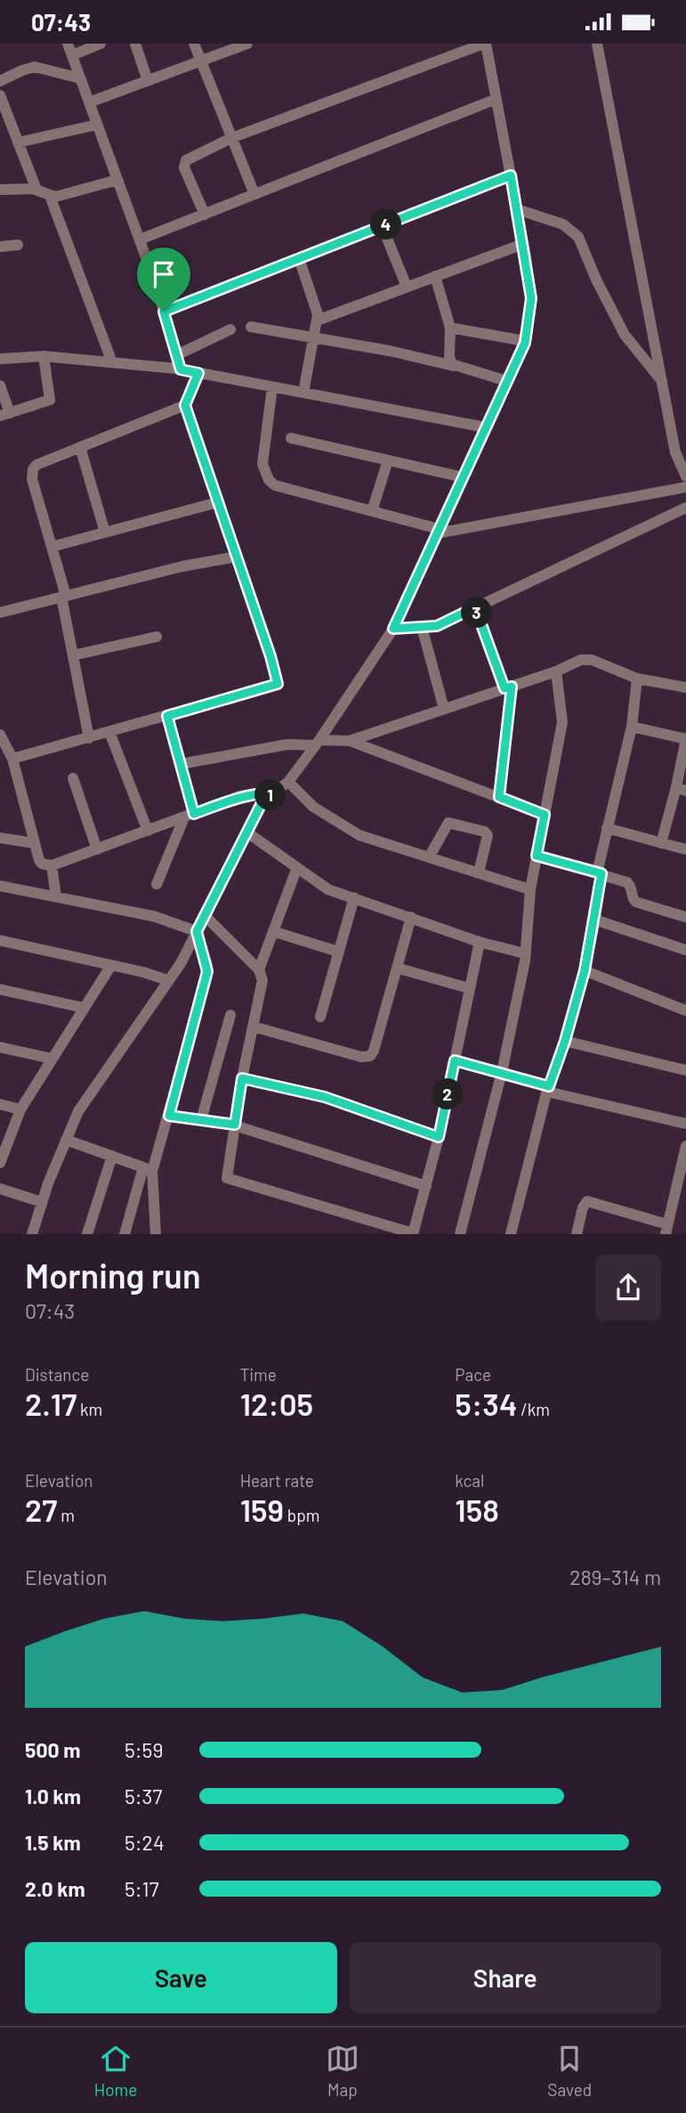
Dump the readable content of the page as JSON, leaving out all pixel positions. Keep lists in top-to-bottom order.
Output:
{
  "page": {
    "status": "07:43",
    "pins": [
      "4",
      "3",
      "1",
      "2"
    ],
    "heading": ["Morning run", "07:43"],
    "stats": [
      ["Distance", "2.17 km"],
      ["Time", "12:05"],
      ["Pace", "5:34 /km"],
      ["Elevation", "27 m"],
      ["Heart rate", "159 bpm"],
      ["kcal", "158"]
    ],
    "chart": ["Elevation", "289–314 m"],
    "list": [
      {
        "name": "500 m",
        "note": "5:59"
      },
      {
        "name": "1.0 km",
        "note": "5:37"
      },
      {
        "name": "1.5 km",
        "note": "5:24"
      },
      {
        "name": "2.0 km",
        "note": "5:17"
      }
    ],
    "buttons": ["Save", "Share"],
    "tabs": ["Home", "Map", "Saved"]
  }
}
